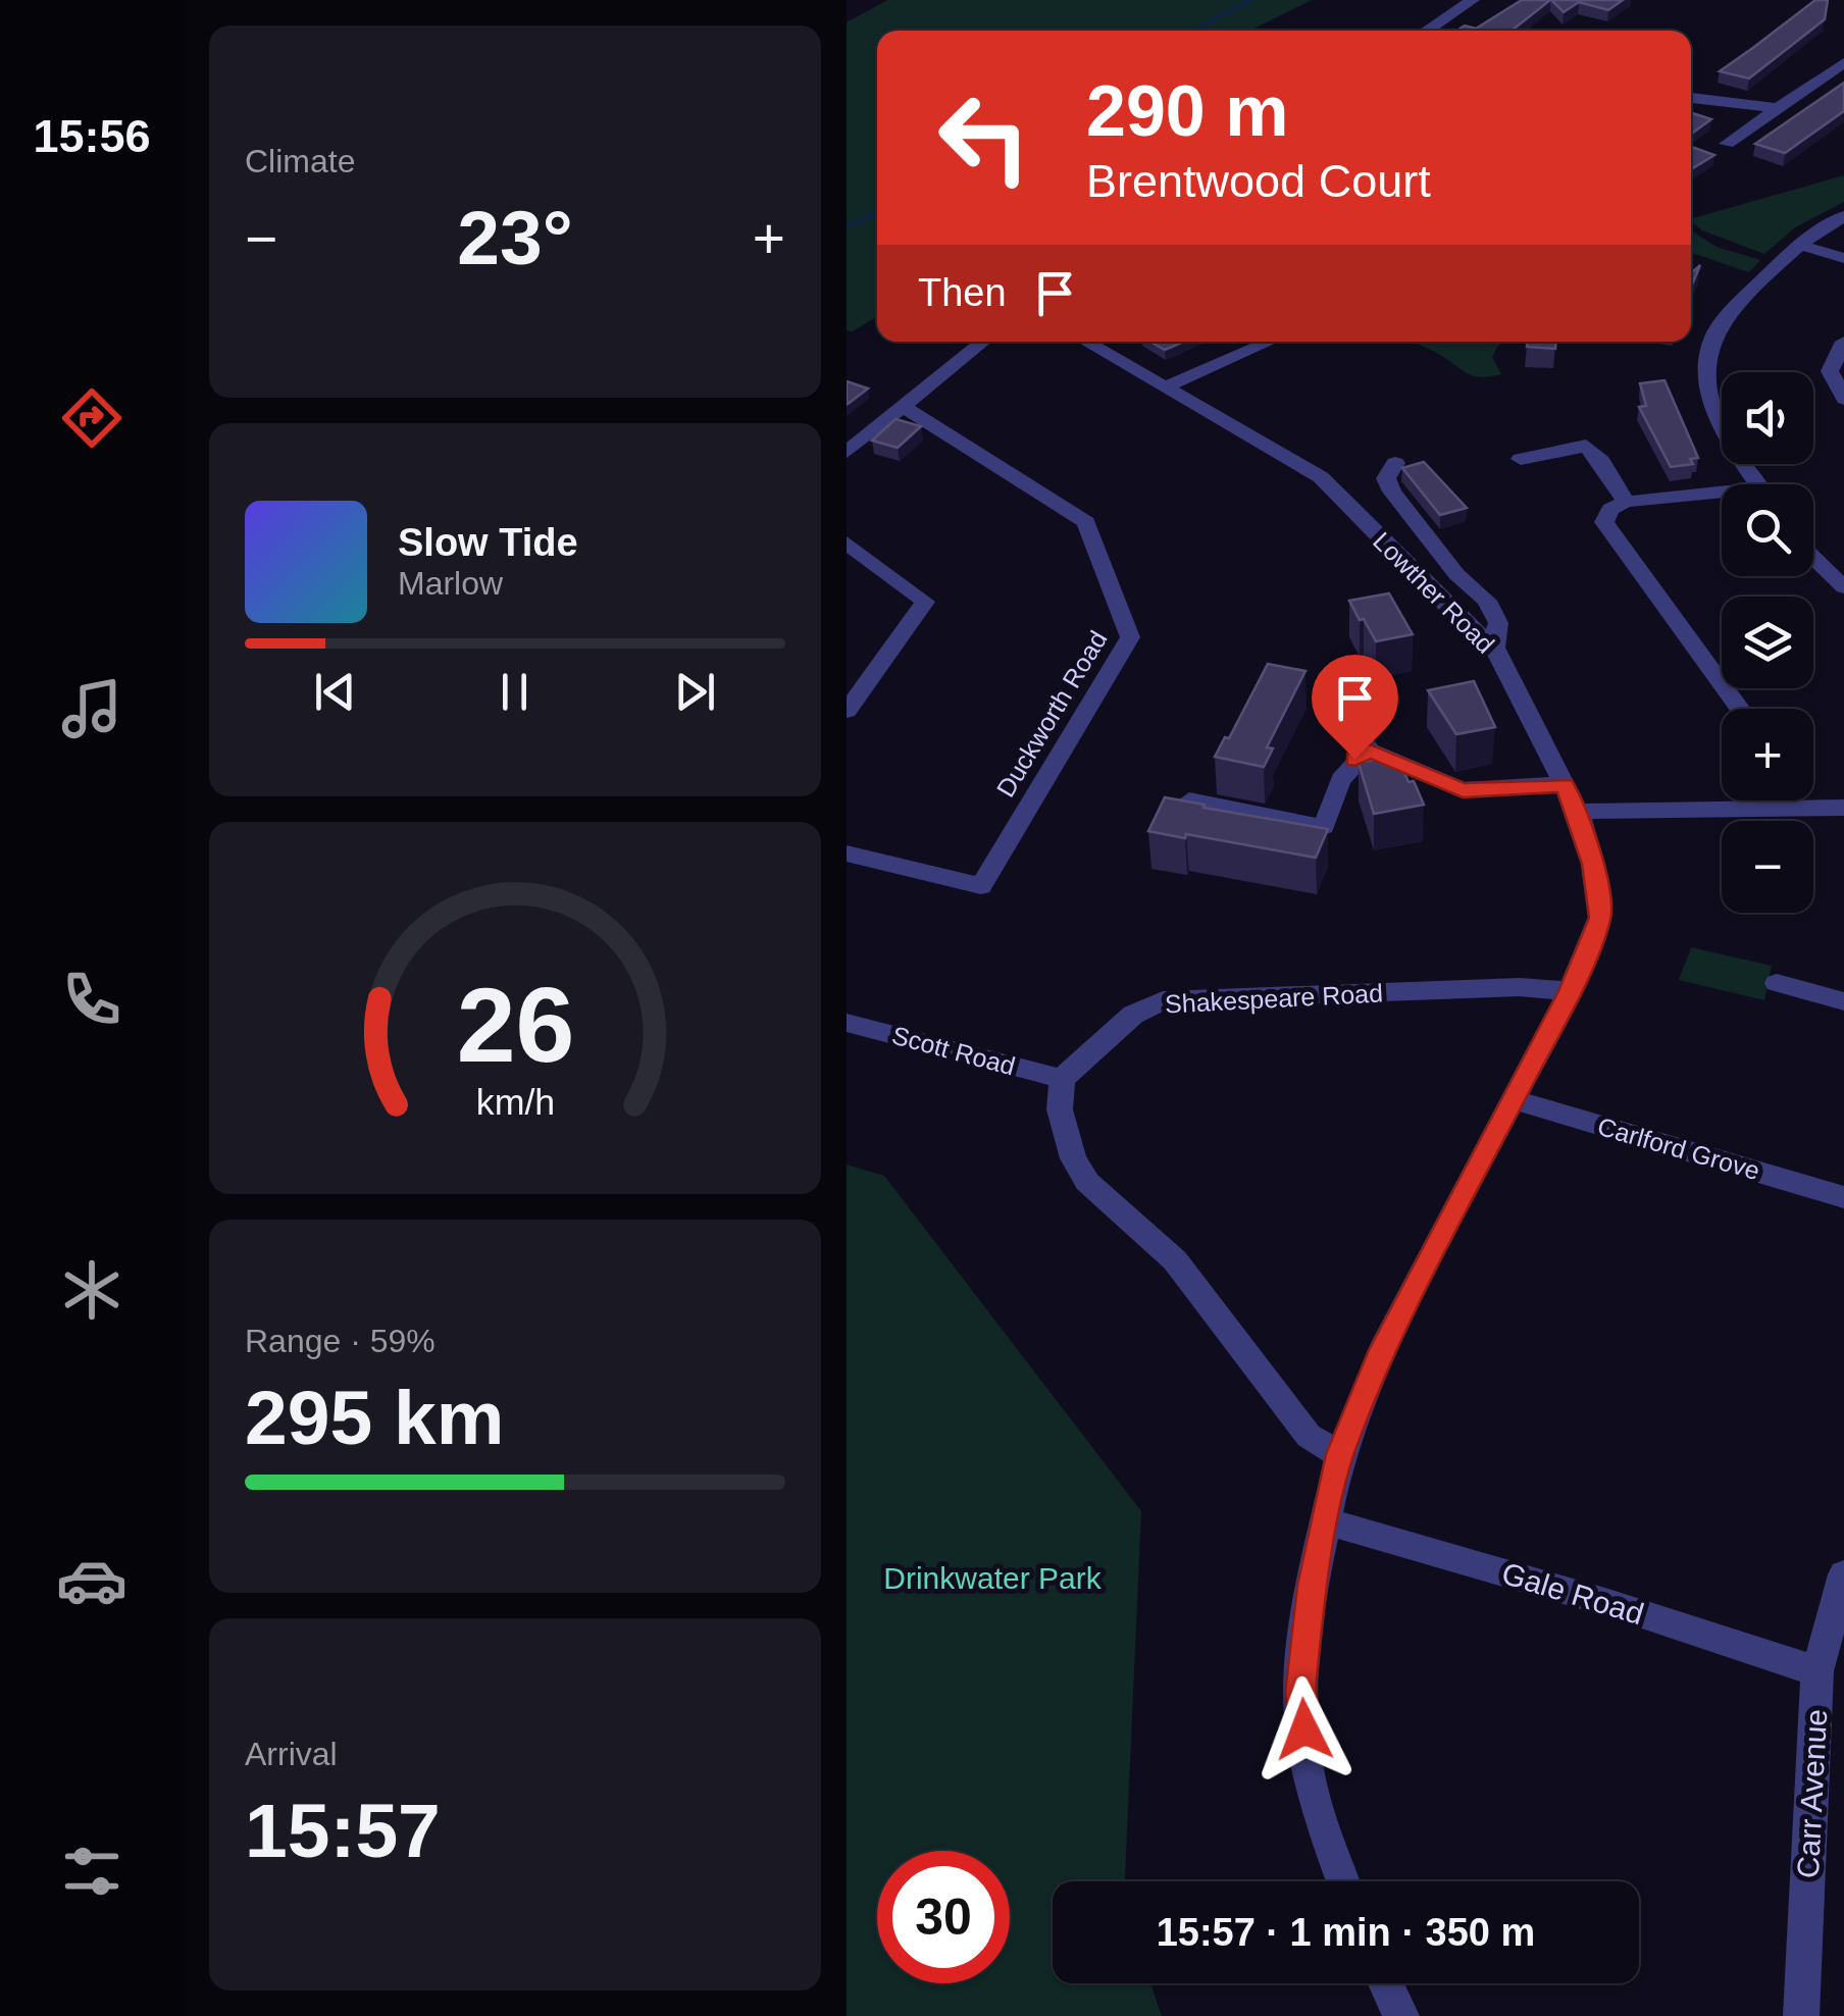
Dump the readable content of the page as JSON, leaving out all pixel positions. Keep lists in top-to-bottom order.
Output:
{
  "streets": {
    "street": [
      "Lowther Road",
      "Duckworth Road",
      "Shakespeare Road",
      "Scott Road",
      "Carlford Grove",
      "Gale Road",
      "Carr Avenue"
    ]
  },
  "crossings": [
    ["Lowther Road", "Shakespeare Road"],
    ["Lowther Road", "Carlford Grove"],
    ["Lowther Road", "Gale Road"],
    ["Shakespeare Road", "Scott Road"],
    ["Gale Road", "Carr Avenue"]
  ],
  "parks": ["Drinkwater Park"],
  "page": {
    "tabs": "15:56",
    "tile": [
      "Climate",
      ["Range · 59%", "295 km"],
      ["Arrival", "15:57"]
    ],
    "turn": ["290 m", "Brentwood Court"],
    "heat": ["−", "23°", "+"],
    "then": "Then",
    "map_buttons": ["+", "−"],
    "song": ["Slow Tide", "Marlow"],
    "limit": "30",
    "trip": "15:57 · 1 min · 350 m",
    "gauge": ["26", "km/h"]
  }
}
